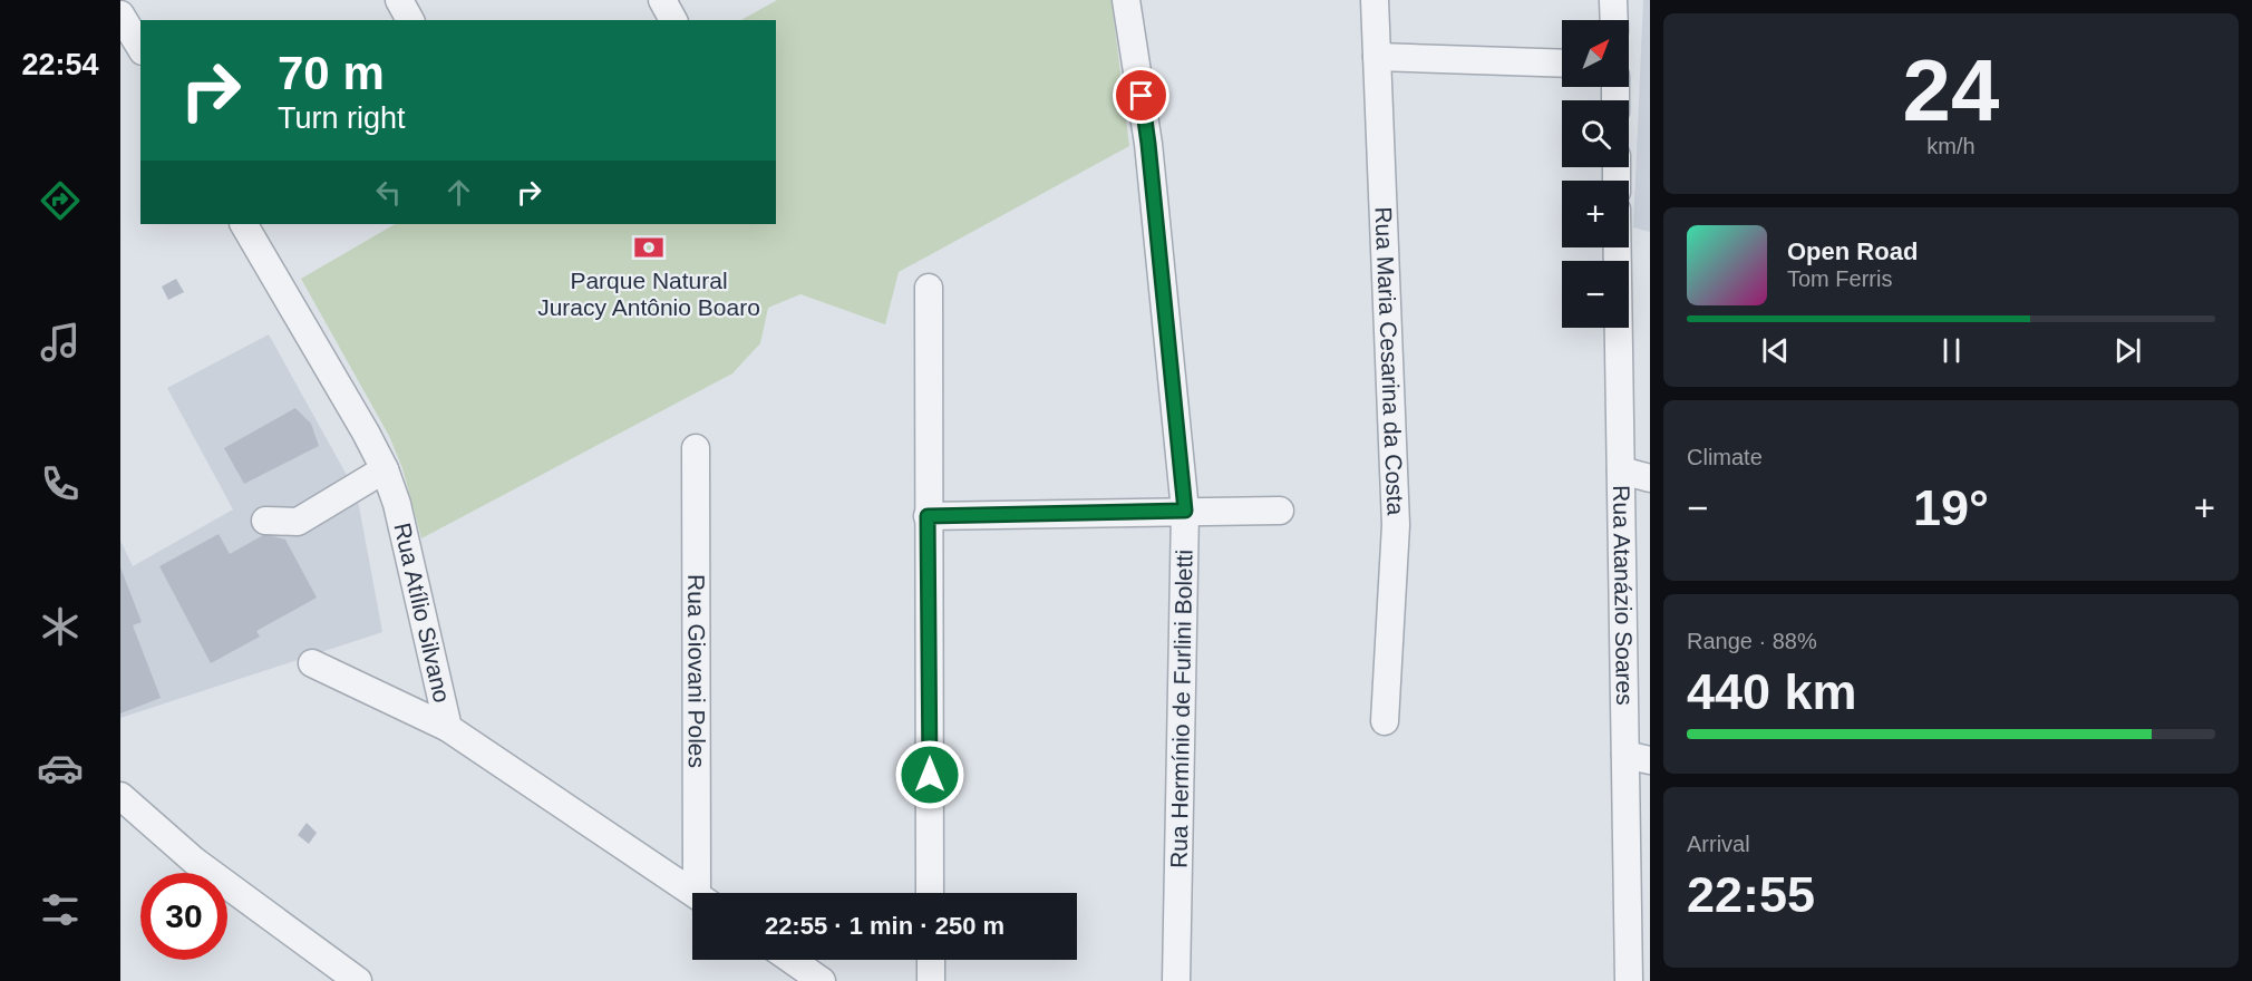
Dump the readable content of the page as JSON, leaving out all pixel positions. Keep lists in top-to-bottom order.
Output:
{
  "streets": {
    "street": [
      "Rua Maria Cesarina da Costa",
      "Rua Atanázio Soares",
      "Rua Atílio Silvano",
      "Rua Giovani Poles",
      "Rua Hermínio de Furlini Boletti"
    ]
  },
  "places": {
    "bank": ["Parque Natural Juracy Antônio Boaro"]
  },
  "north": "top right",
  "page": {
    "tabs": "22:54",
    "tile": [
      ["24", "km/h"],
      "Climate",
      ["Range · 88%", "440 km"],
      ["Arrival", "22:55"]
    ],
    "map_buttons": ["+", "−"],
    "turn": ["70 m", "Turn right"],
    "song": ["Open Road", "Tom Ferris"],
    "heat": ["−", "19°", "+"],
    "limit": "30",
    "trip": "22:55 · 1 min · 250 m"
  }
}
